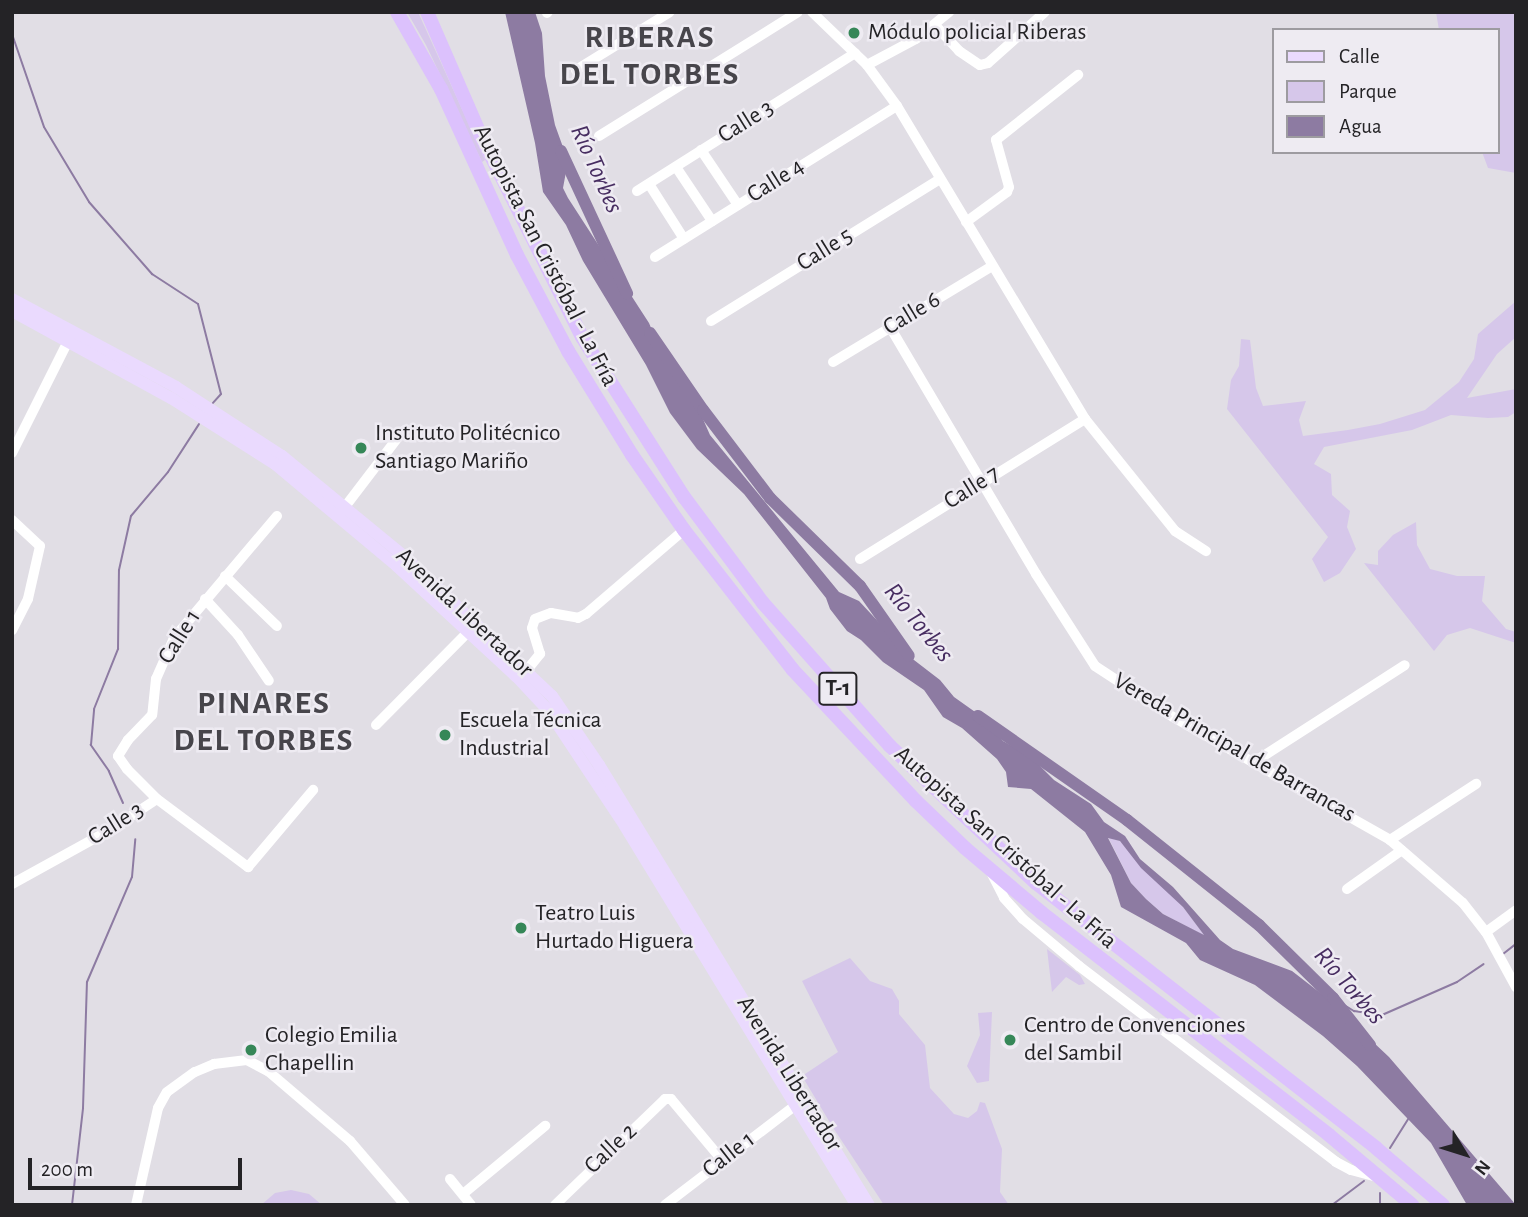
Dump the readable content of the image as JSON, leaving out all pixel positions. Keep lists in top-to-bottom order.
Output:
{
  "streets": {
    "highway": ["Autopista San Cristóbal - La Fría", "T-1"],
    "main road": ["Avenida Libertador"],
    "street": [
      "Calle 3",
      "Calle 4",
      "Calle 5",
      "Calle 6",
      "Calle 7",
      "Calle 1",
      "Vereda Principal de Barrancas",
      "Calle 2"
    ]
  },
  "crossings": [
    ["Calle 3", "Calle 1"],
    ["Calle 6", "Vereda Principal de Barrancas"],
    ["Calle 7", "Vereda Principal de Barrancas"],
    ["Avenida Libertador", "Calle 1"],
    ["Calle 1", "Calle 2"]
  ],
  "districts": ["RIBERAS DEL TORBES", "PINARES DEL TORBES"],
  "water": ["Río Torbes"],
  "places": [
    "Módulo policial Riberas",
    "Instituto Politécnico Santiago Mariño",
    "Escuela Técnica Industrial",
    "Teatro Luis Hurtado Higuera",
    "Centro de Convenciones del Sambil",
    "Colegio Emilia Chapellin"
  ],
  "legend": ["Calle", "Parque", "Agua"],
  "scale_bar": "200 m",
  "north": "bottom right"
}
